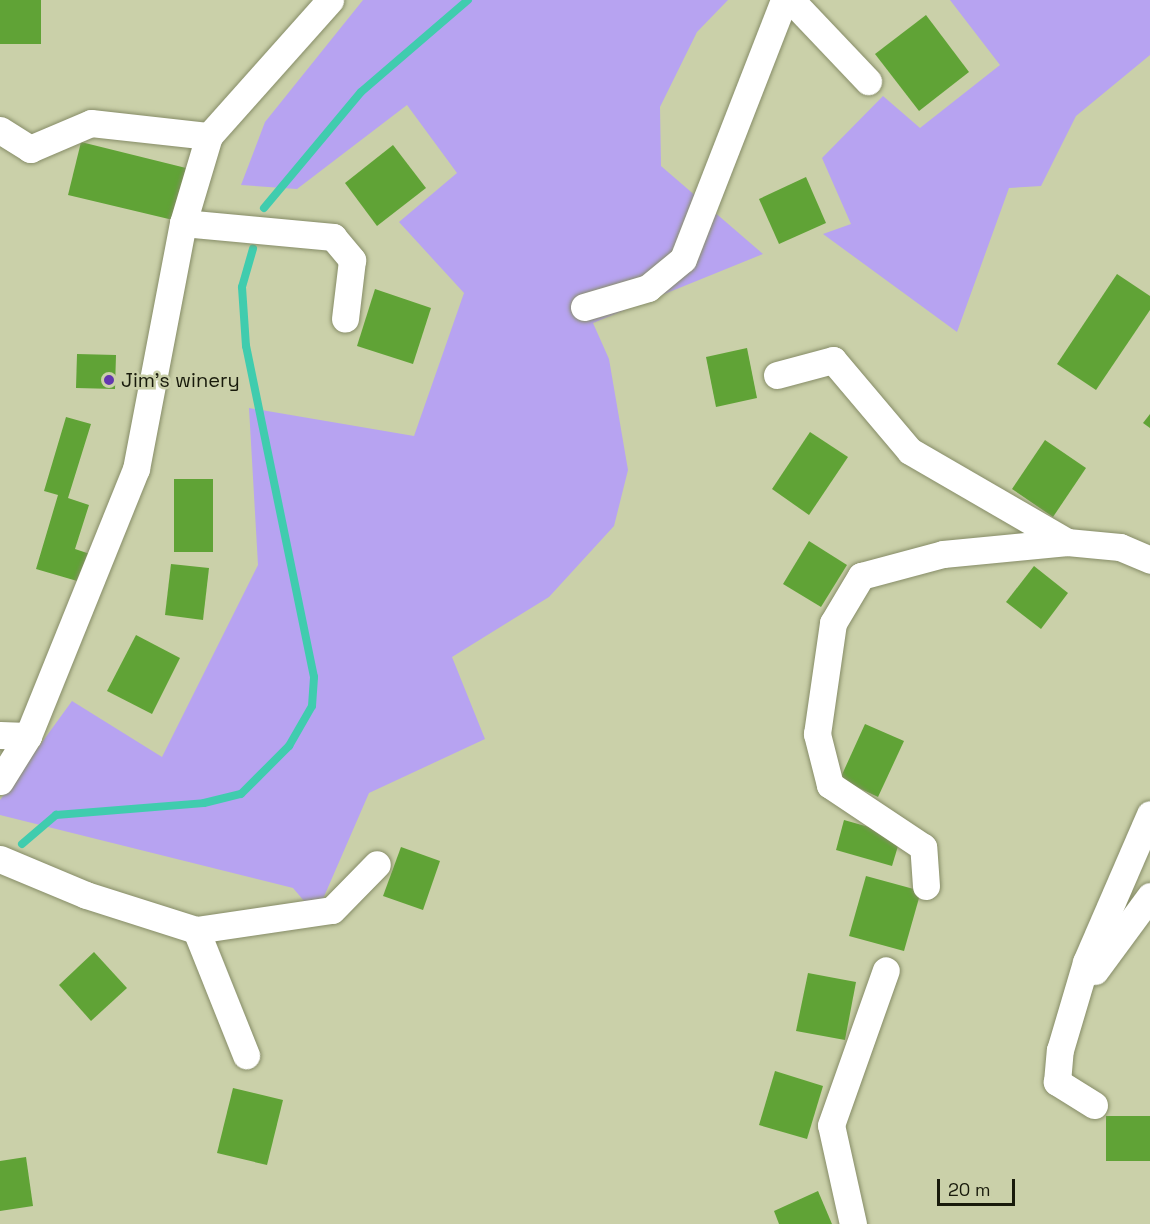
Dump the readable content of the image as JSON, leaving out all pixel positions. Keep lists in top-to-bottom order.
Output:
{
  "places": ["Jim's winery"],
  "scale_bar": "20 m"
}
